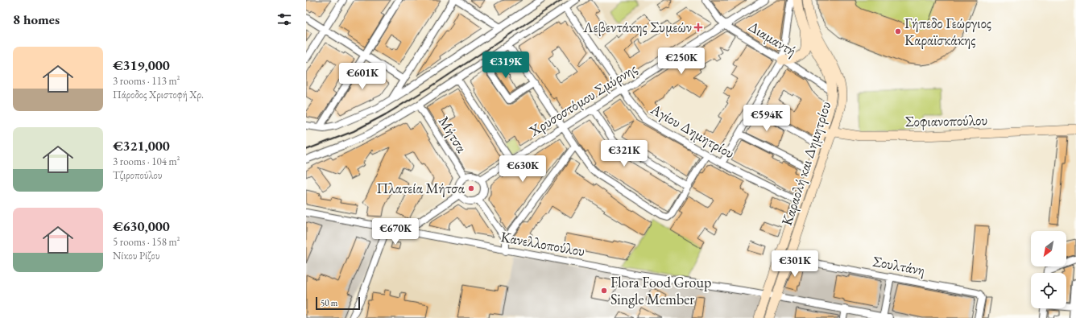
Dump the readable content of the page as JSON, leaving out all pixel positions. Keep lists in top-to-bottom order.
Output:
{
  "streets": {
    "main road": ["Σοφιανοπούλου", "Καραολή και Δημητρίου"],
    "street": [
      "Διαμαντή",
      "Χρυσοστόμου Σμύρνης",
      "Αγίου Δημητρίου",
      "Μήτσα",
      "Κανελλοπούλου",
      "Σουλτάνη"
    ]
  },
  "crossings": [
    ["Διαμαντή", "Χρυσοστόμου Σμύρνης"],
    ["Διαμαντή", "Καραολή και Δημητρίου"],
    ["Χρυσοστόμου Σμύρνης", "Αγίου Δημητρίου"],
    ["Χρυσοστόμου Σμύρνης", "Μήτσα"],
    ["Σοφιανοπούλου", "Καραολή και Δημητρίου"],
    ["Αγίου Δημητρίου", "Καραολή και Δημητρίου"],
    ["Καραολή και Δημητρίου", "Κανελλοπούλου"],
    ["Καραολή και Δημητρίου", "Σουλτάνη"]
  ],
  "places": {
    "health": ["Λεβεντάκης Συμεών"],
    "other": ["Γήπεδο Γεώργιος Καραϊσκάκης", "Πλατεία Μήτσα", "Flora Food Group Single Member"]
  },
  "scale_bar": "50 m",
  "north": "bottom left",
  "page": {
    "heading": "8 homes",
    "list": [
      {
        "name": "€319,000",
        "note": "3 rooms · 113 m² · Πάροδος Χριστοφή Χρ."
      },
      {
        "name": "€321,000",
        "note": "3 rooms · 104 m² · Τζιροπούλου"
      },
      {
        "name": "€630,000",
        "note": "5 rooms · 158 m² · Νίκου Ρίζου"
      }
    ],
    "price": [
      "€250K",
      "€319K",
      "€601K",
      "€594K",
      "€321K",
      "€630K",
      "€670K",
      "€301K"
    ],
    "scale": "50 m"
  }
}
